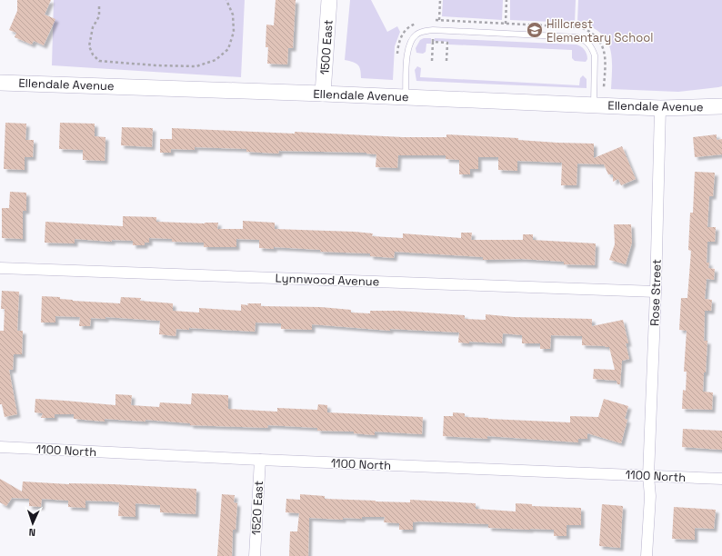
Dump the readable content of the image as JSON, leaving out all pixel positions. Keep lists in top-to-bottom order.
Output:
{
  "streets": {
    "street": [
      "1500 East",
      "Ellendale Avenue",
      "Lynnwood Avenue",
      "Rose Street",
      "1100 North",
      "1520 East"
    ]
  },
  "crossings": [
    ["1500 East", "Ellendale Avenue"],
    ["Ellendale Avenue", "Rose Street"],
    ["Lynnwood Avenue", "Rose Street"],
    ["Rose Street", "1100 North"],
    ["1100 North", "1520 East"]
  ],
  "places": {
    "school or university": ["Hillcrest Elementary School"]
  },
  "north": "bottom"
}
